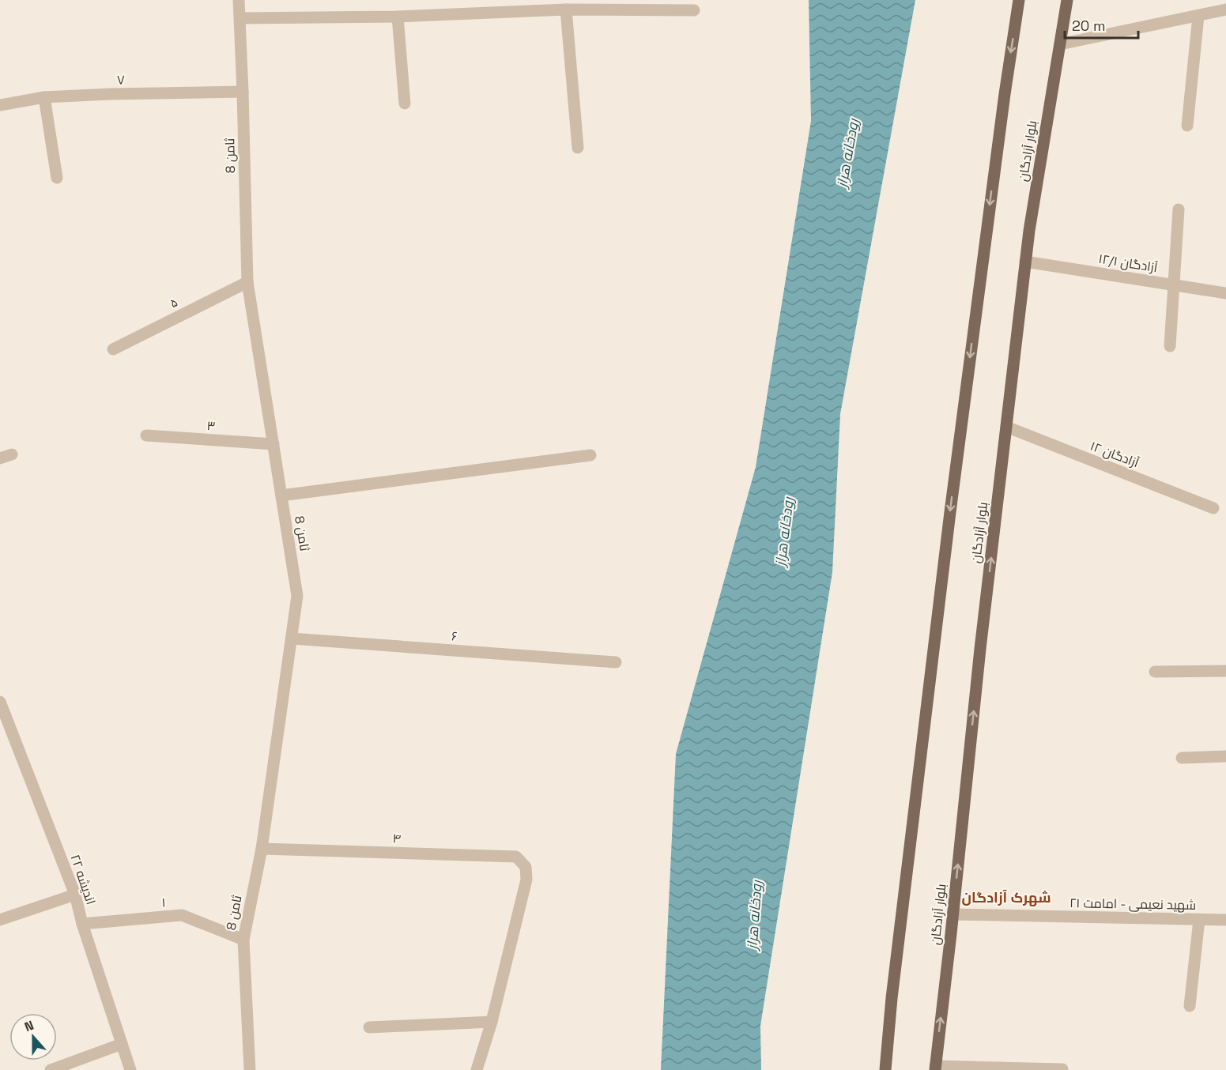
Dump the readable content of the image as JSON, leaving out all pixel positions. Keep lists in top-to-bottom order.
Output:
{
  "streets": {
    "main road": ["بلوار آزادگان"],
    "street": [
      "۷",
      "ثامن 8",
      "آزادگان ۱۲/۱",
      "۵",
      "۳",
      "آزادگان ۱۲",
      "۶",
      "۴",
      "اندیشه ۲۲",
      "۱",
      "شهید نعیمی - امامت ۲۱"
    ]
  },
  "crossings": [
    ["۷", "ثامن 8"],
    ["بلوار آزادگان", "آزادگان ۱۲/۱"],
    ["بلوار آزادگان", "آزادگان ۱۲"],
    ["بلوار آزادگان", "شهید نعیمی - امامت ۲۱"],
    ["ثامن 8", "۵"],
    ["ثامن 8", "۳"],
    ["ثامن 8", "۶"],
    ["ثامن 8", "۴"],
    ["ثامن 8", "۱"],
    ["اندیشه ۲۲", "۱"]
  ],
  "districts": ["شهرک آزادگان"],
  "water": ["رودخانه هراز"],
  "scale_bar": "20 m",
  "north": "top"
}
